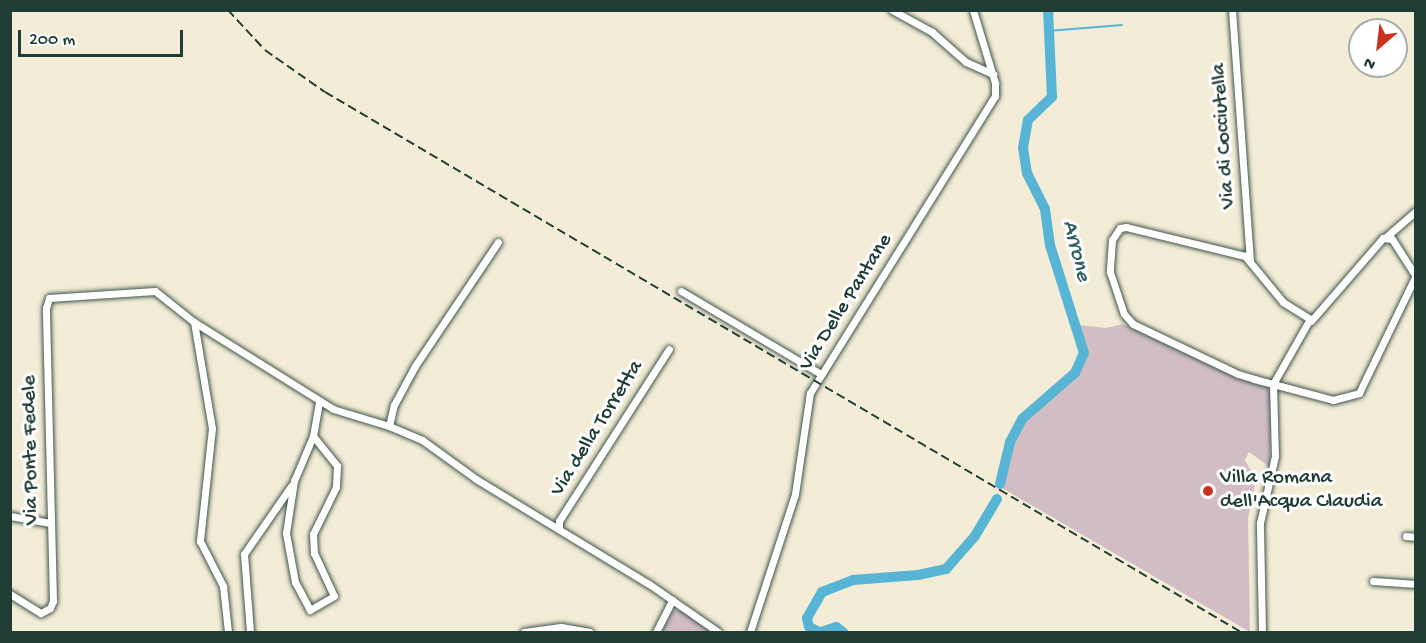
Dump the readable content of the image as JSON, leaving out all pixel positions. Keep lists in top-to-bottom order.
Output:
{
  "streets": {
    "street": [
      "Via di Cocciutella",
      "Via Delle Pantane",
      "Via della Torretta",
      "Via Ponte Fedele"
    ]
  },
  "water": ["Arrone"],
  "places": ["Villa Romana dell'Acqua Claudia"],
  "scale_bar": "200 m",
  "north": "bottom left"
}
